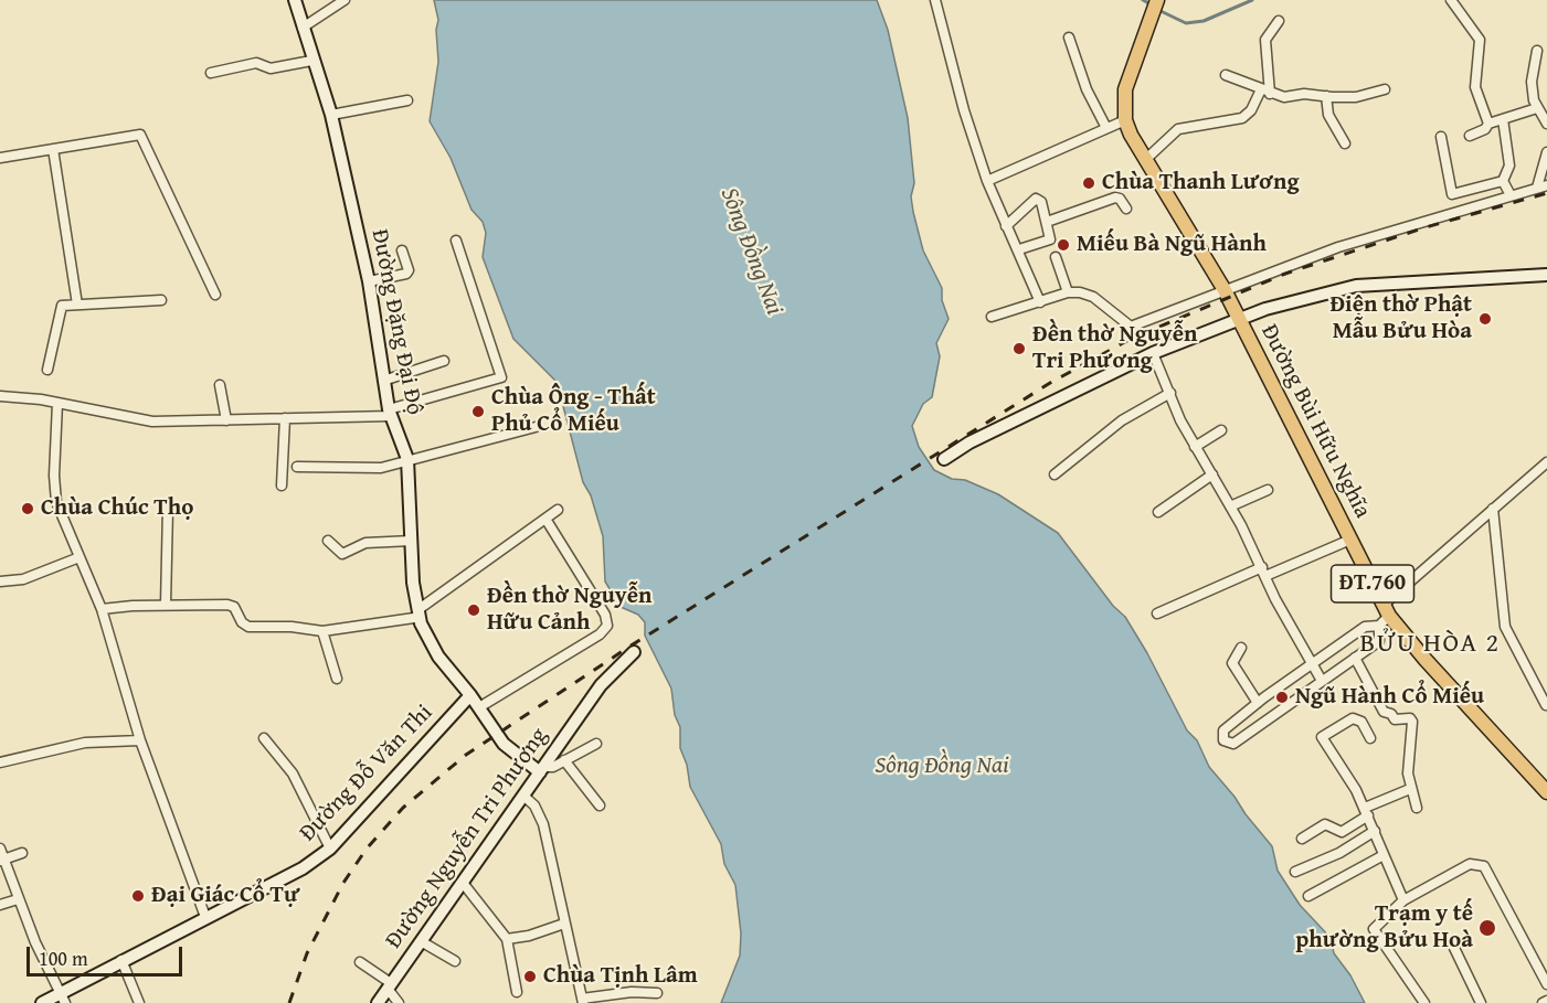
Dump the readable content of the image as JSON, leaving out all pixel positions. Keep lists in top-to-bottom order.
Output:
{
  "streets": {
    "main road": ["Đường Bùi Hữu Nghĩa", "ĐT.760"],
    "street": ["Đường Đặng Đại Độ", "Đường Đỗ Văn Thi", "Đường Nguyễn Tri Phương"]
  },
  "crossings": [
    ["Đường Đặng Đại Độ", "Đường Đỗ Văn Thi"],
    ["Đường Đặng Đại Độ", "Đường Nguyễn Tri Phương"]
  ],
  "districts": ["BỬU HÒA 2"],
  "water": ["Sông Đồng Nai"],
  "places": [
    "Chùa Thanh Lương",
    "Miếu Bà Ngũ Hành",
    "Điện thờ Phật Mẫu Bửu Hòa",
    "Đền thờ Nguyễn Tri Phương",
    "Chùa Ông - Thất Phủ Cổ Miếu",
    "Chùa Chúc Thọ",
    "Đền thờ Nguyễn Hữu Cảnh",
    "Ngũ Hành Cổ Miếu",
    "Đại Giác Cổ Tự",
    "Trạm y tế phường Bửu Hoà",
    "Chùa Tịnh Lâm"
  ],
  "scale_bar": "100 m"
}
